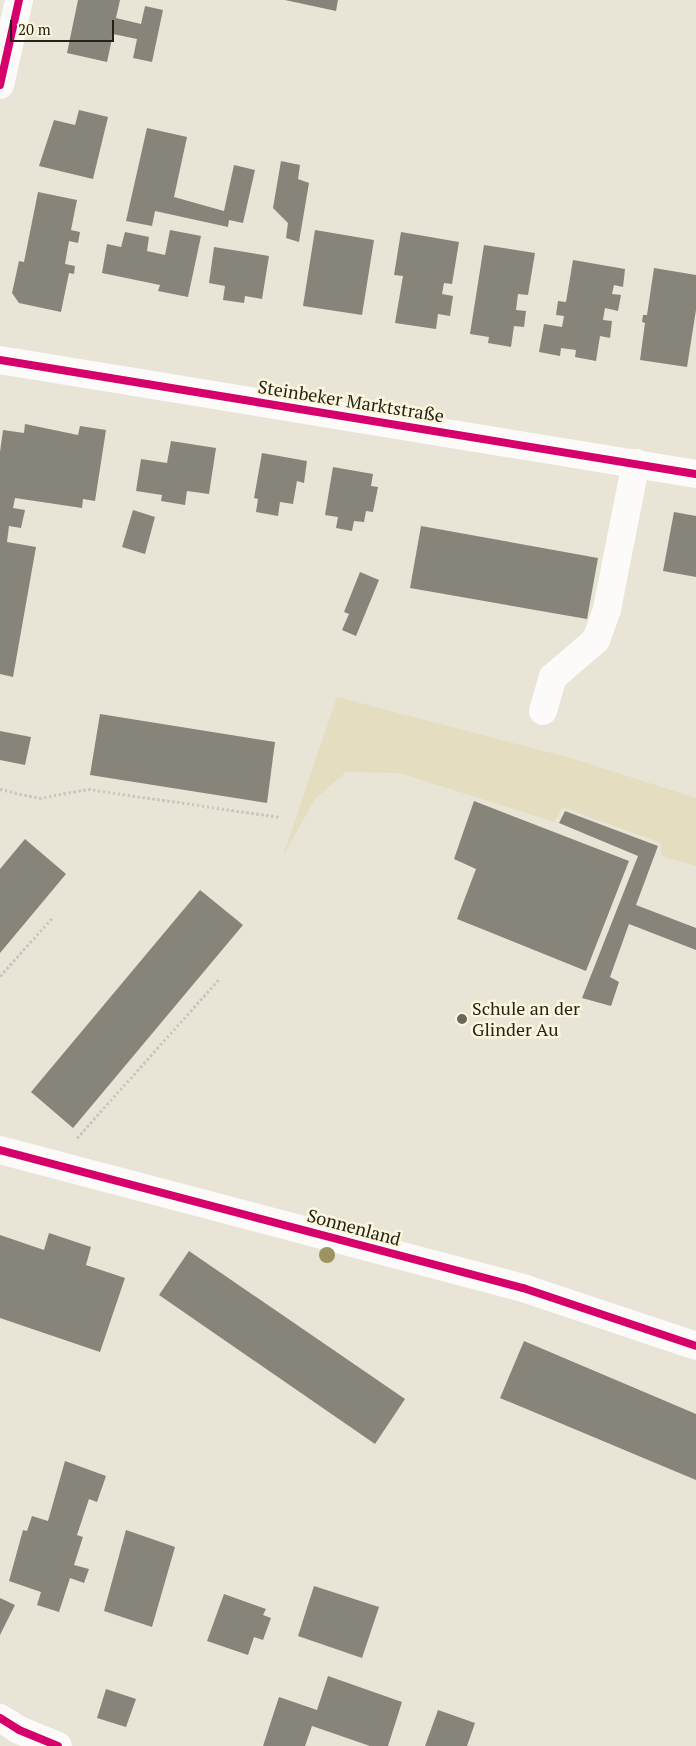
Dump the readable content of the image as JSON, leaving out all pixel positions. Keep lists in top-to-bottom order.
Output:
{
  "streets": {
    "street": ["Steinbeker Marktstraße", "Sonnenland"]
  },
  "places": ["Schule an der Glinder Au"],
  "scale_bar": "20 m"
}
